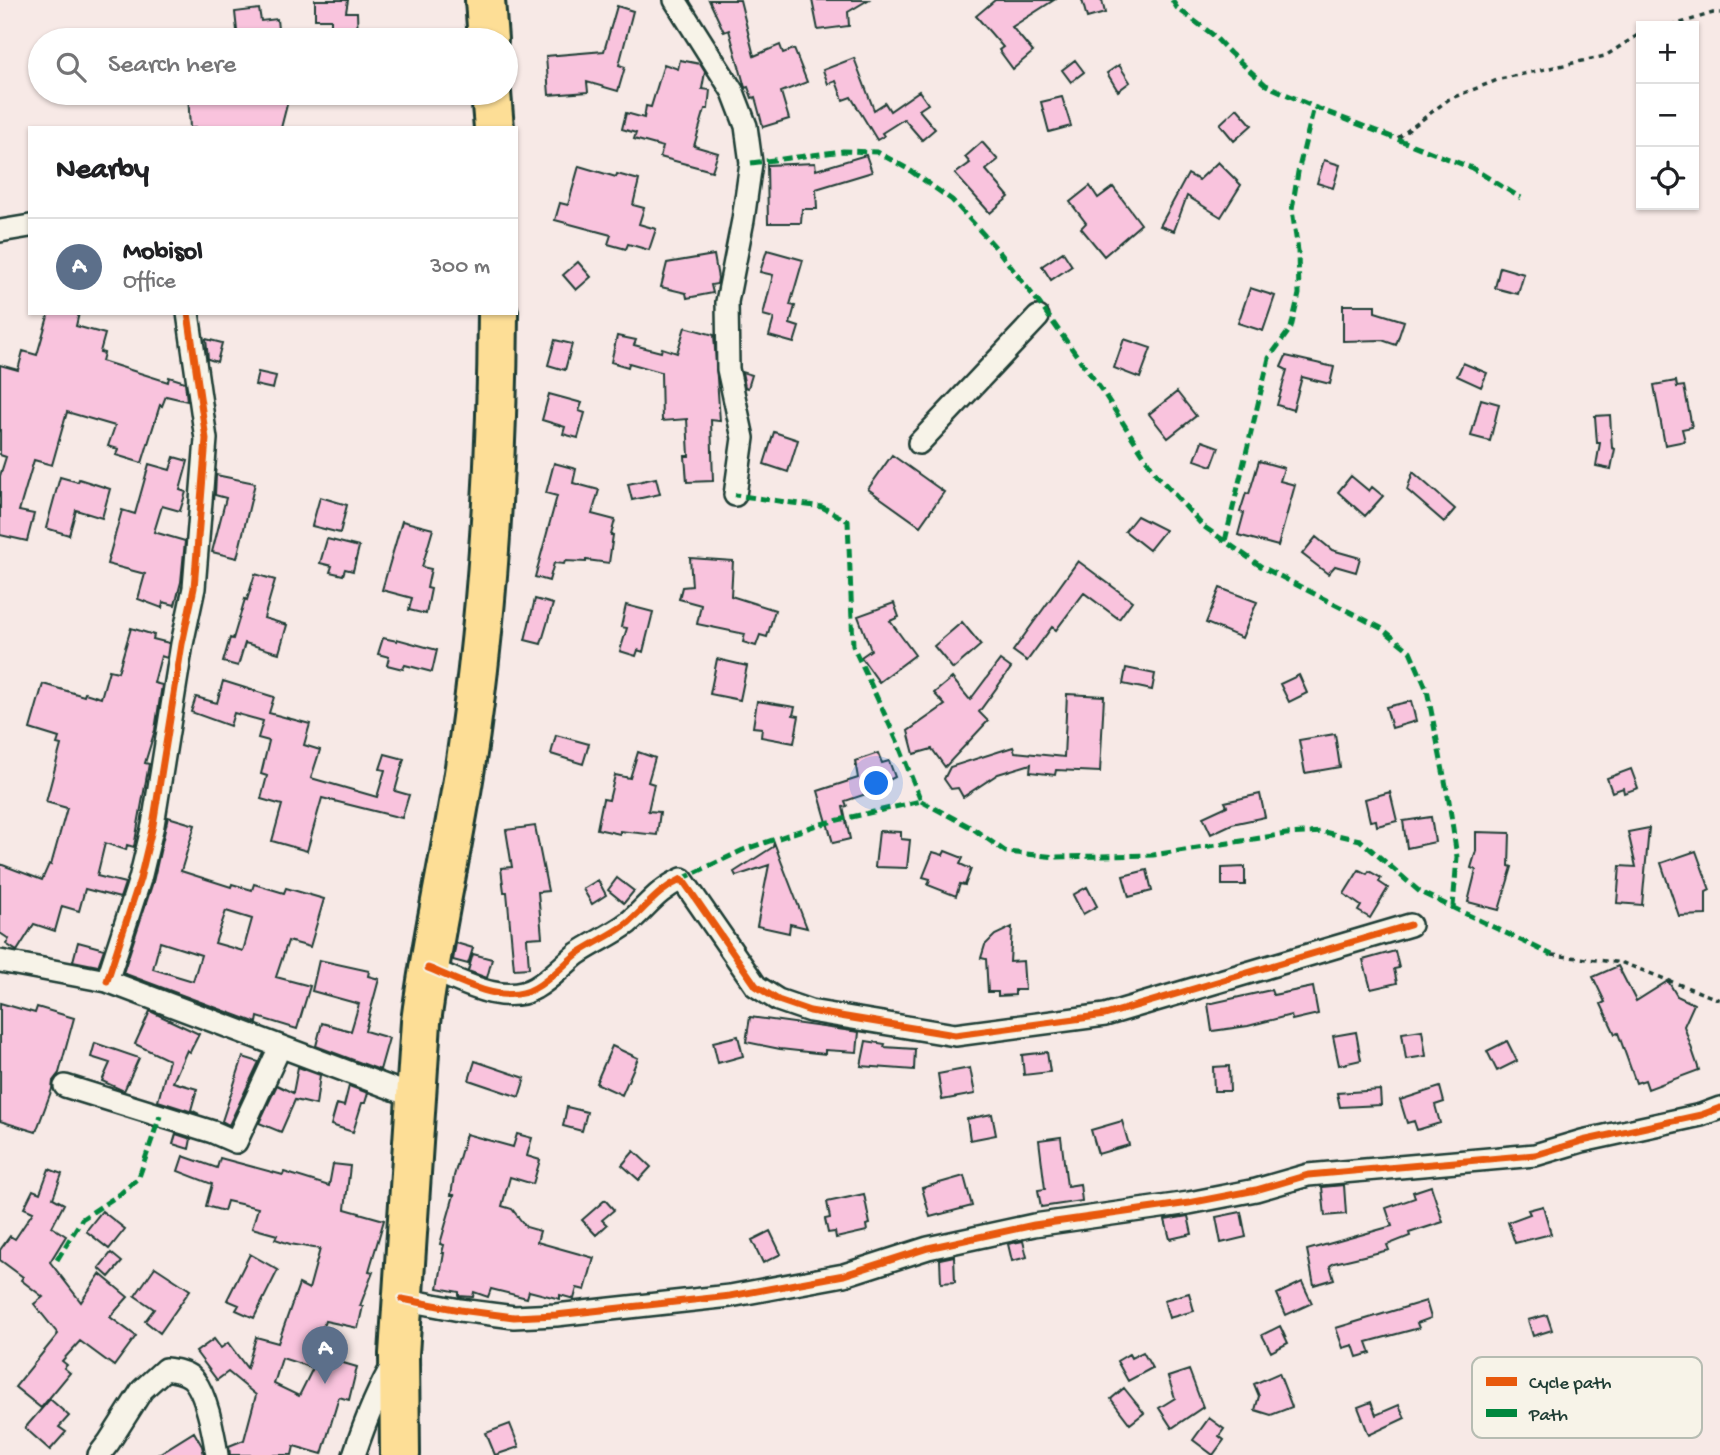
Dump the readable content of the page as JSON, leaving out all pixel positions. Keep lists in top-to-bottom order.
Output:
{
  "legend": ["Cycle path", "Path"],
  "page": {
    "map_buttons": ["+", "−"],
    "search": "Search here",
    "heading": "Nearby",
    "list": [
      {
        "mark": "A",
        "name": "Mobisol",
        "note": "Office",
        "value": "300 m"
      }
    ],
    "pins": "A"
  }
}
